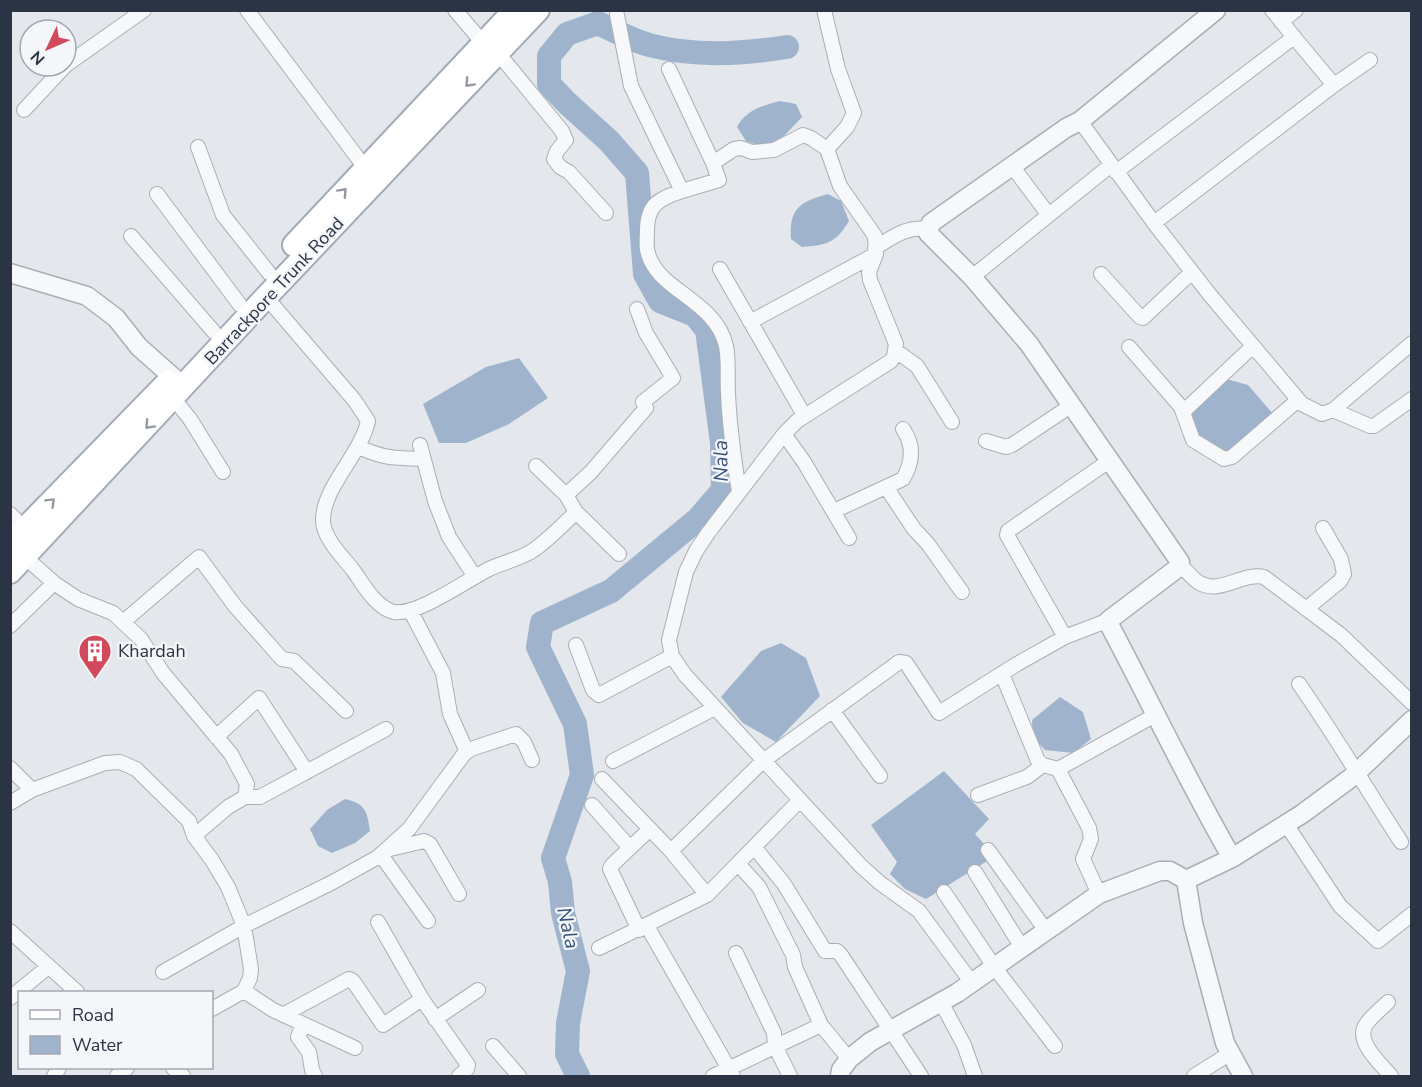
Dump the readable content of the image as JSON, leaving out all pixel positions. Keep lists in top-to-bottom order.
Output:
{
  "streets": {
    "main road": ["Barrackpore Trunk Road"]
  },
  "water": ["Nala"],
  "places": {
    "building": ["Khardah"]
  },
  "legend": ["Road", "Water"],
  "north": "bottom left"
}
